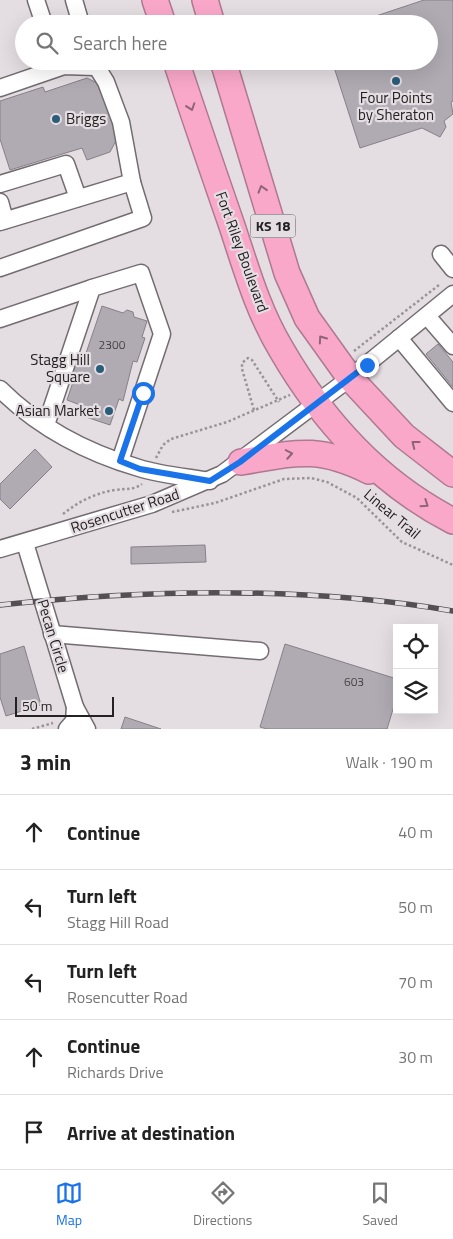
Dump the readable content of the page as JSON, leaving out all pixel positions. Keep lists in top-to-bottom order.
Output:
{
  "streets": {
    "highway": ["KS 18", "Fort Riley Boulevard"],
    "street": ["Rosencutter Road", "Pecan Circle"],
    "path": ["Linear Trail"]
  },
  "crossings": [
    ["KS 18", "Rosencutter Road"],
    ["Fort Riley Boulevard", "Rosencutter Road"],
    ["Rosencutter Road", "Pecan Circle"]
  ],
  "places": [
    "Four Points by Sheraton",
    "Briggs",
    "Stagg Hill Square",
    "Asian Market"
  ],
  "house_numbers": ["2300", "603"],
  "scale_bar": "50 m",
  "page": {
    "search": "Search here",
    "scale": "50 m",
    "heading": ["3 min", "Walk · 190 m"],
    "list": [
      ["Continue", "40 m"],
      ["Turn left", "Stagg Hill Road", "50 m"],
      ["Turn left", "Rosencutter Road", "70 m"],
      ["Continue", "Richards Drive", "30 m"],
      "Arrive at destination"
    ],
    "nav": ["Map", "Directions", "Saved"]
  }
}
